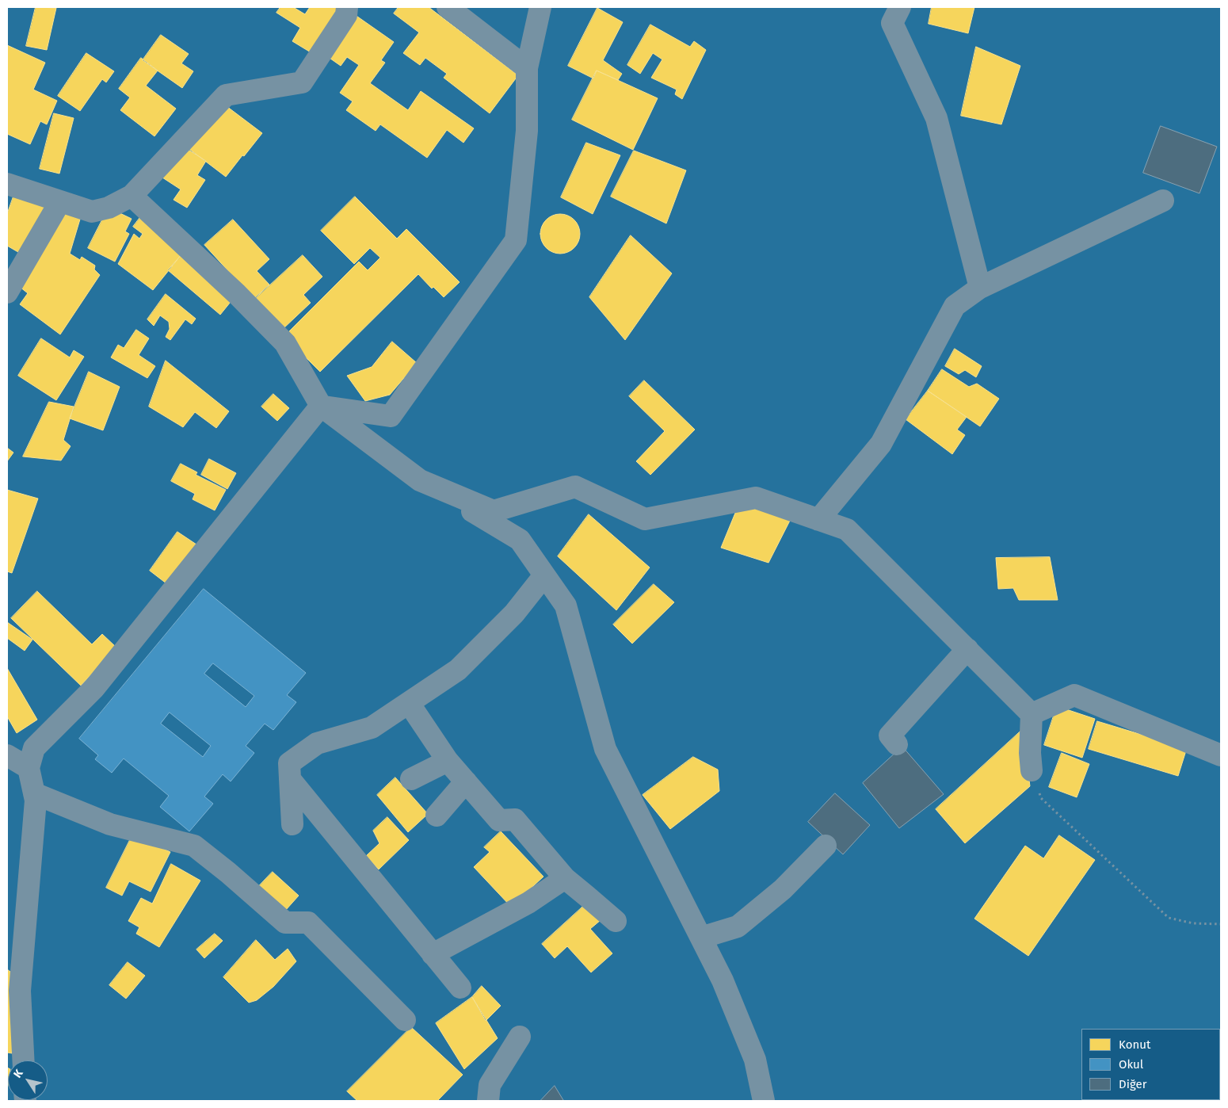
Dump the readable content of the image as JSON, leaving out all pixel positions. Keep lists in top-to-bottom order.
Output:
{
  "legend": ["Konut", "Okul", "Diğer"],
  "north": "top left"
}
